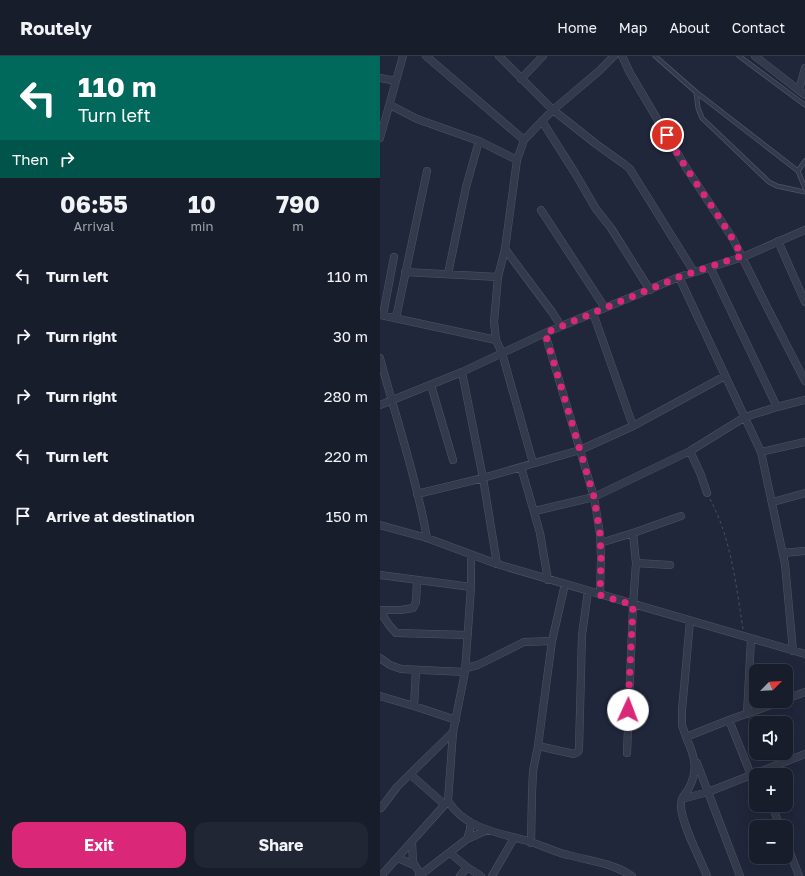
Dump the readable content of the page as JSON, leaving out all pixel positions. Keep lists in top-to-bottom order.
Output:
{
  "north": "top right",
  "page": {
    "header": "Routely",
    "nav": [
      "Home",
      "Map",
      "About",
      "Contact"
    ],
    "turn": ["110 m", "Turn left"],
    "then": "Then",
    "eta": [
      "06:55",
      "Arrival",
      "10",
      "min",
      "790",
      "m"
    ],
    "list": [
      {
        "name": "Turn left",
        "value": "110 m"
      },
      {
        "name": "Turn right",
        "value": "30 m"
      },
      {
        "name": "Turn right",
        "value": "280 m"
      },
      {
        "name": "Turn left",
        "value": "220 m"
      },
      {
        "name": "Arrive at destination",
        "value": "150 m"
      }
    ],
    "map_buttons": ["+", "−"],
    "buttons": ["Exit", "Share"]
  }
}
